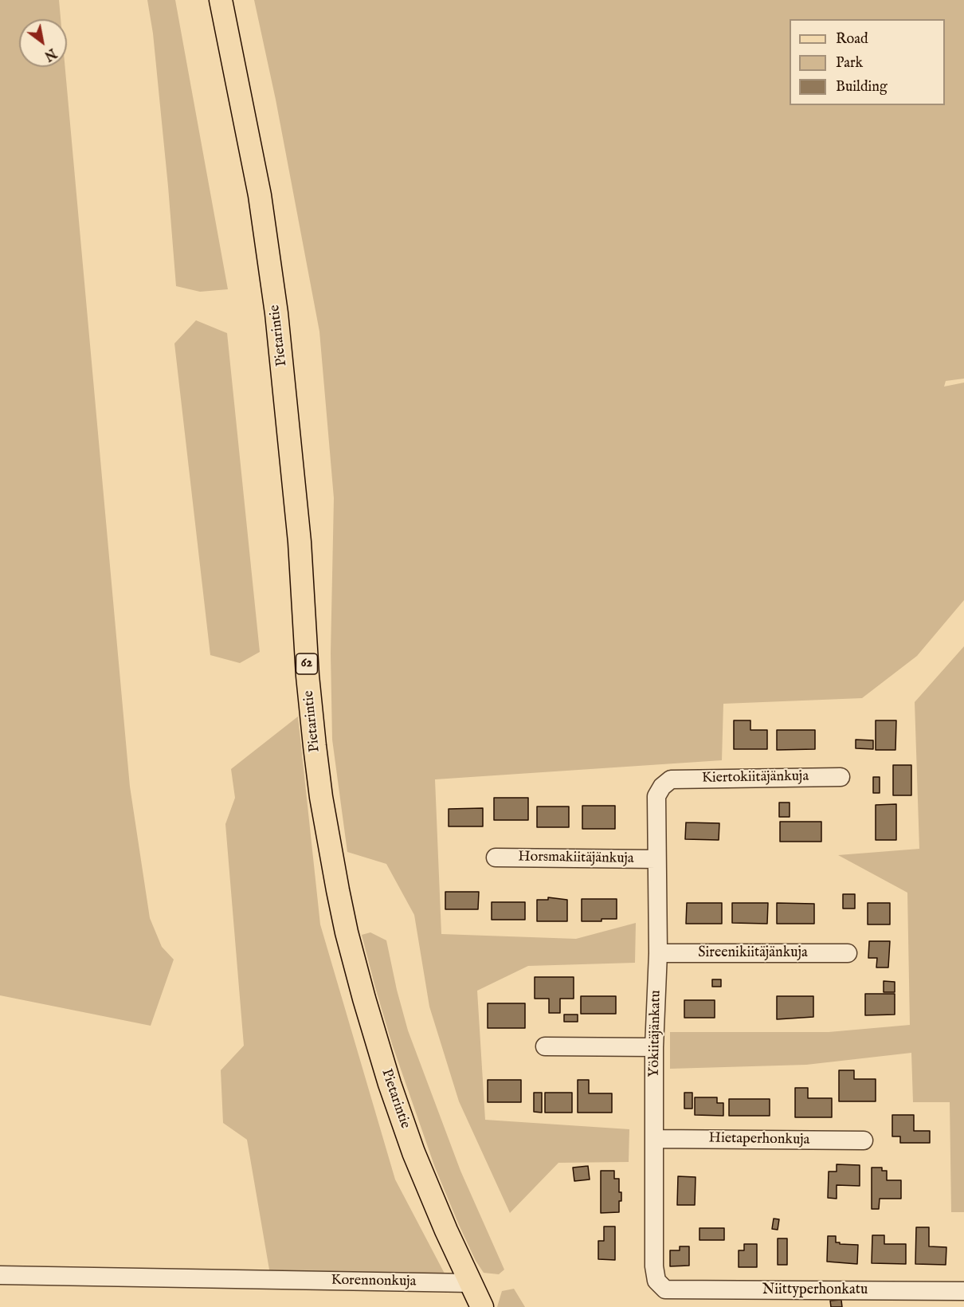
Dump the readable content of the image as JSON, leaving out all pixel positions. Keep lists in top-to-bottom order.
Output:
{
  "streets": {
    "main road": ["Pietarintie", "62"],
    "street": [
      "Kiertokiitäjänkuja",
      "Horsmakiitäjänkuja",
      "Sireenikiitäjänkuja",
      "Yökiitäjänkatu",
      "Hietaperhonkuja",
      "Korennonkuja",
      "Niittyperhonkatu"
    ]
  },
  "crossings": [
    ["Pietarintie", "Korennonkuja"],
    ["Kiertokiitäjänkuja", "Yökiitäjänkatu"],
    ["Horsmakiitäjänkuja", "Yökiitäjänkatu"],
    ["Sireenikiitäjänkuja", "Yökiitäjänkatu"],
    ["Yökiitäjänkatu", "Hietaperhonkuja"],
    ["Yökiitäjänkatu", "Niittyperhonkatu"]
  ],
  "legend": ["Road", "Park", "Building"],
  "north": "bottom right"
}
